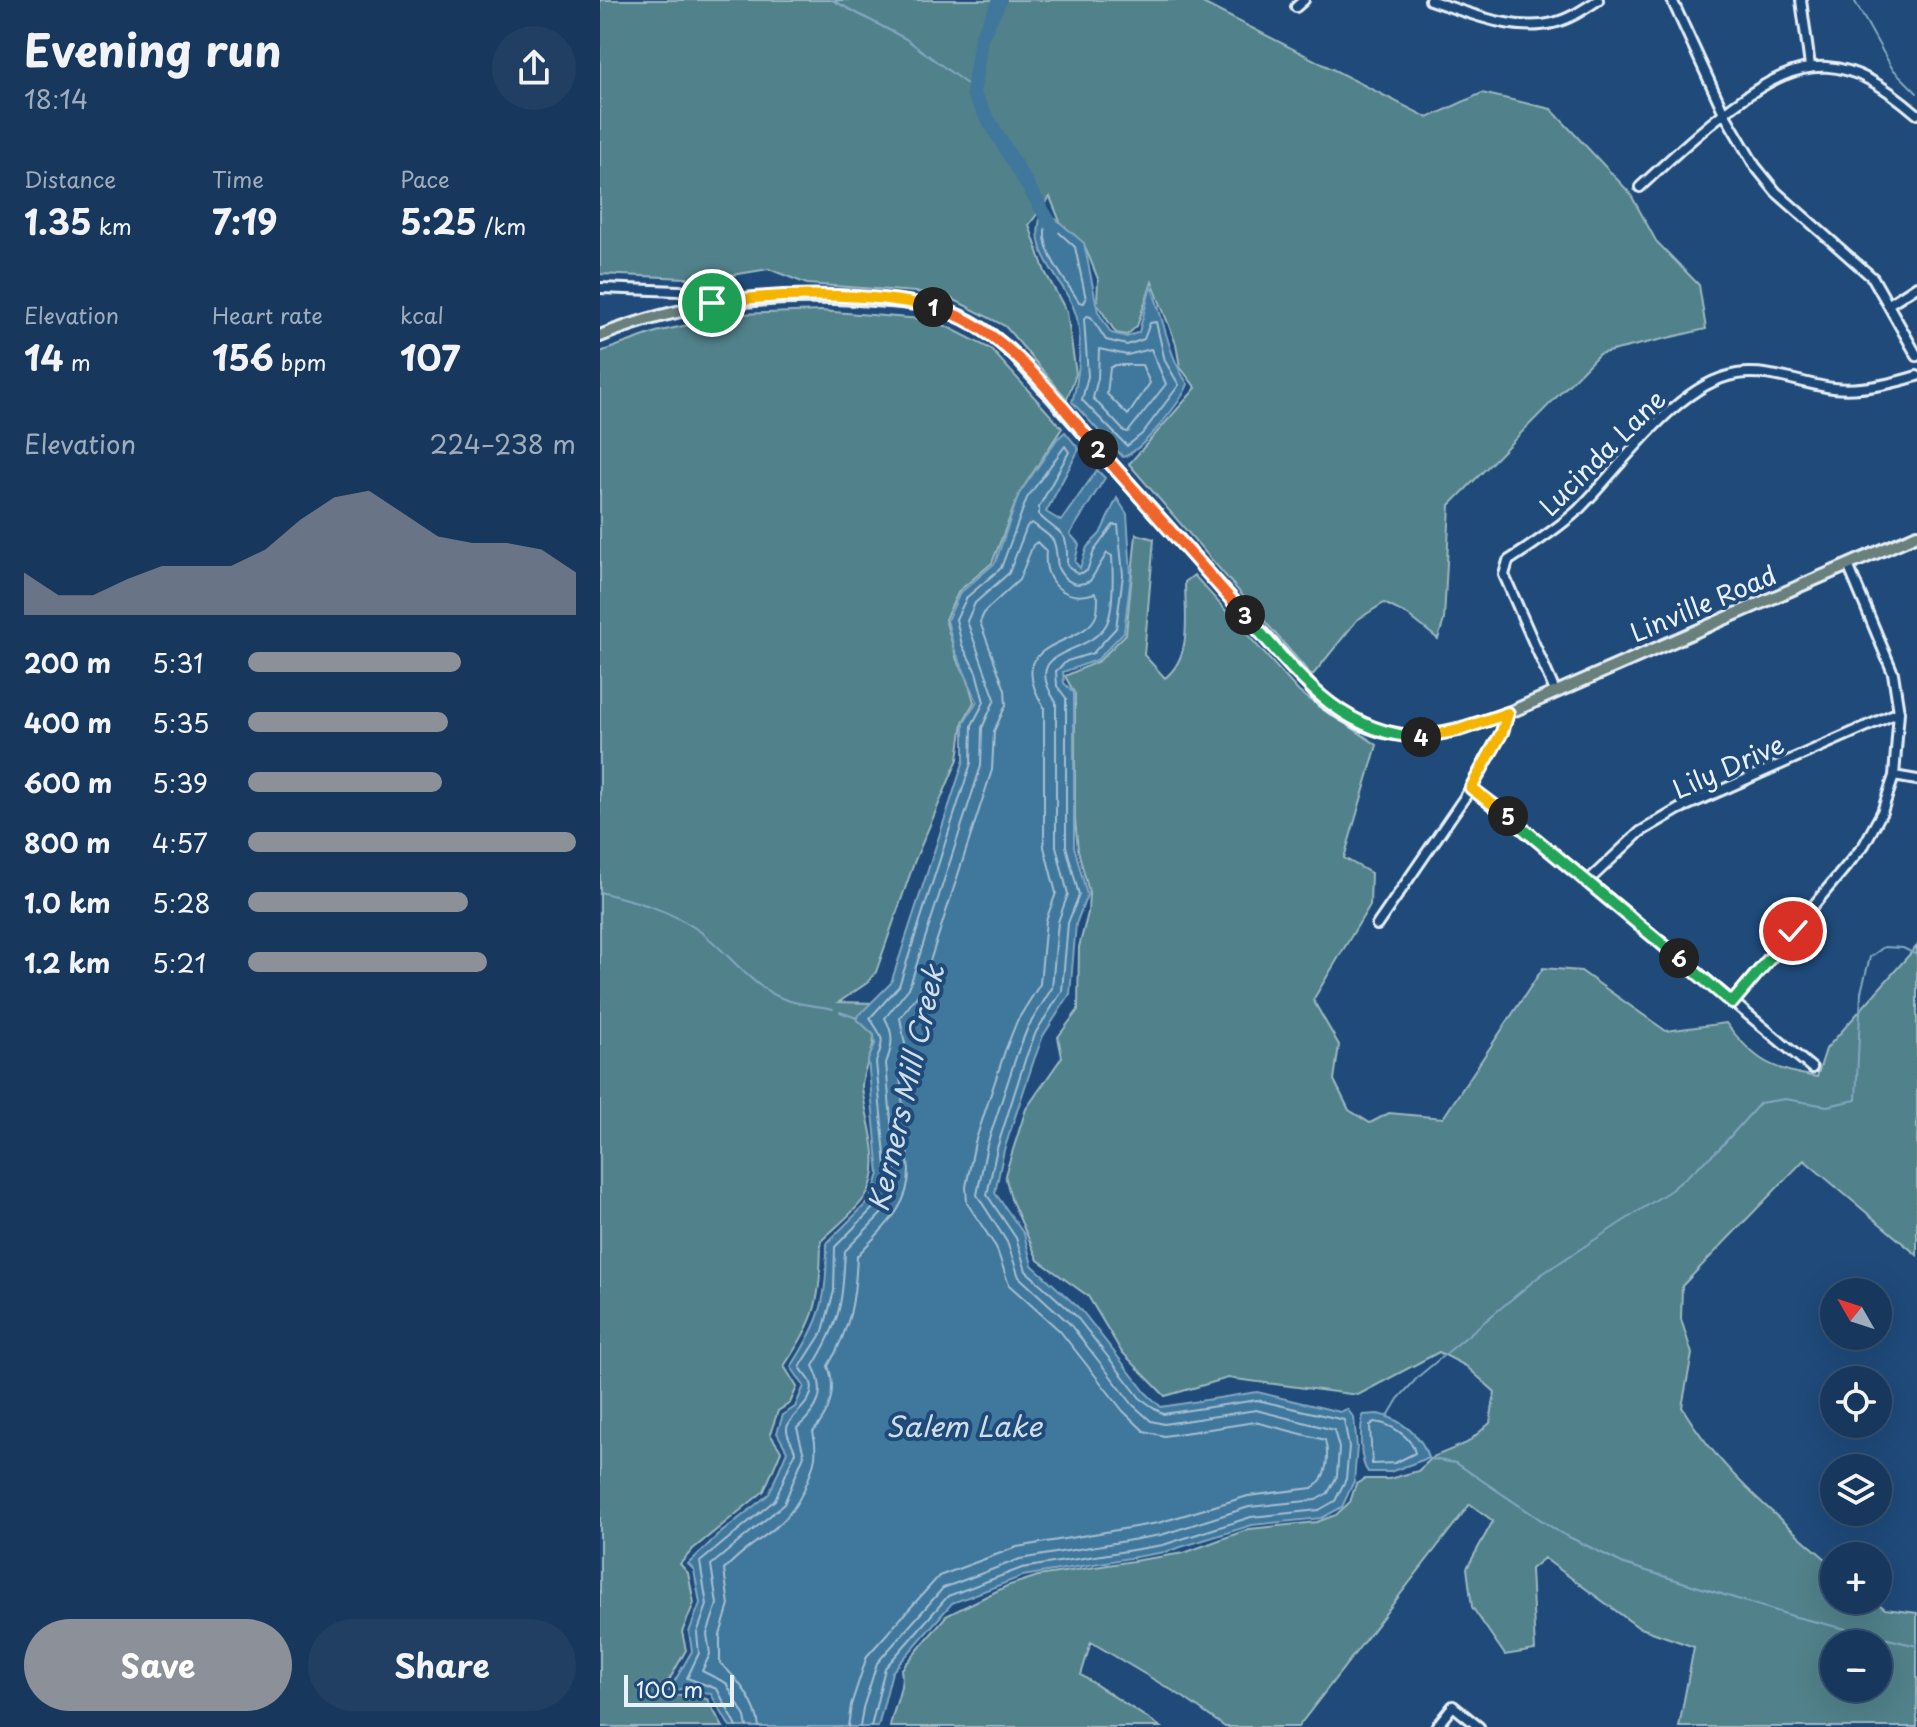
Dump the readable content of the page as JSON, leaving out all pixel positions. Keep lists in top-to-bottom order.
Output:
{
  "streets": {
    "main road": ["Linville Road"],
    "street": ["Lucinda Lane", "Lily Drive"]
  },
  "crossings": [
    ["Lucinda Lane", "Linville Road"]
  ],
  "water": ["Kerners Mill Creek", "Salem Lake"],
  "scale_bar": "100 m",
  "north": "top left",
  "page": {
    "heading": ["Evening run", "18:14"],
    "stats": [
      ["Distance", "1.35 km"],
      ["Time", "7:19"],
      ["Pace", "5:25 /km"],
      ["Elevation", "14 m"],
      ["Heart rate", "156 bpm"],
      ["kcal", "107"]
    ],
    "pins": [
      "1",
      "2",
      "3",
      "4",
      "5",
      "6"
    ],
    "chart": ["Elevation", "224–238 m"],
    "list": [
      {
        "name": "200 m",
        "note": "5:31"
      },
      {
        "name": "400 m",
        "note": "5:35"
      },
      {
        "name": "600 m",
        "note": "5:39"
      },
      {
        "name": "800 m",
        "note": "4:57"
      },
      {
        "name": "1.0 km",
        "note": "5:28"
      },
      {
        "name": "1.2 km",
        "note": "5:21"
      }
    ],
    "map_buttons": ["+", "−"],
    "buttons": ["Save", "Share"],
    "scale": "100 m"
  }
}
